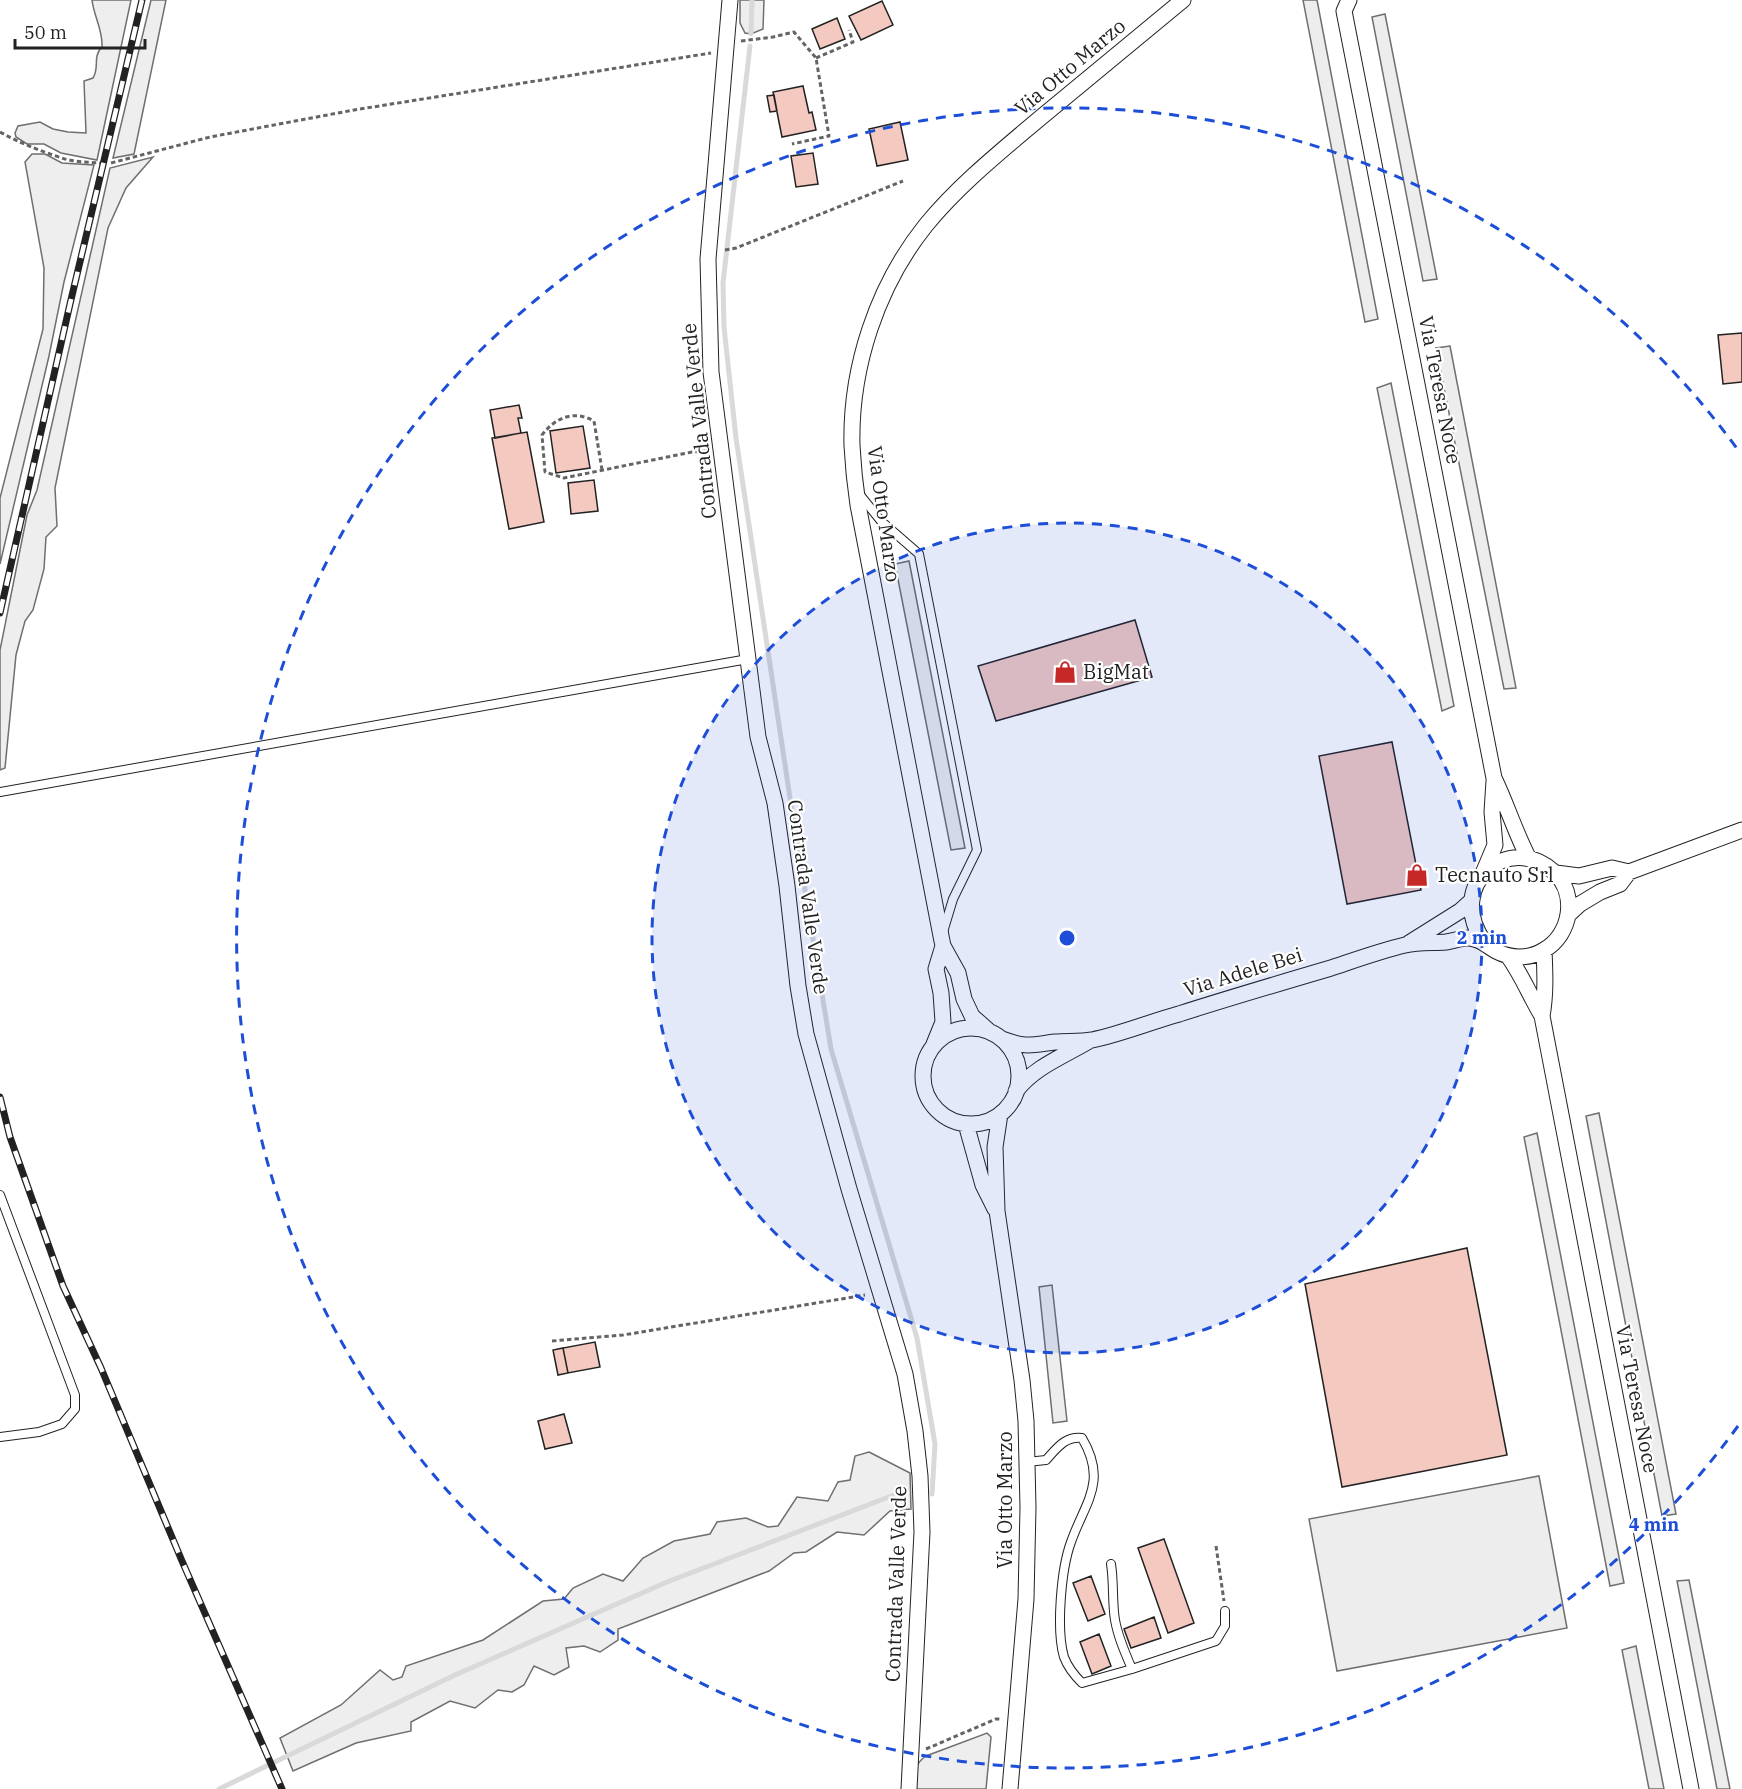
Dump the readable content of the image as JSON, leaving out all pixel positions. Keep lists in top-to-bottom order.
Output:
{
  "streets": {
    "street": [
      "Via Otto Marzo",
      "Via Teresa Noce",
      "Contrada Valle Verde",
      "Via Adele Bei"
    ]
  },
  "crossings": [
    ["Via Teresa Noce", "Via Adele Bei"]
  ],
  "places": {
    "shop": ["BigMat", "Tecnauto Srl"]
  },
  "scale_bar": "50 m",
  "rings": ["2 min", "4 min"]
}
